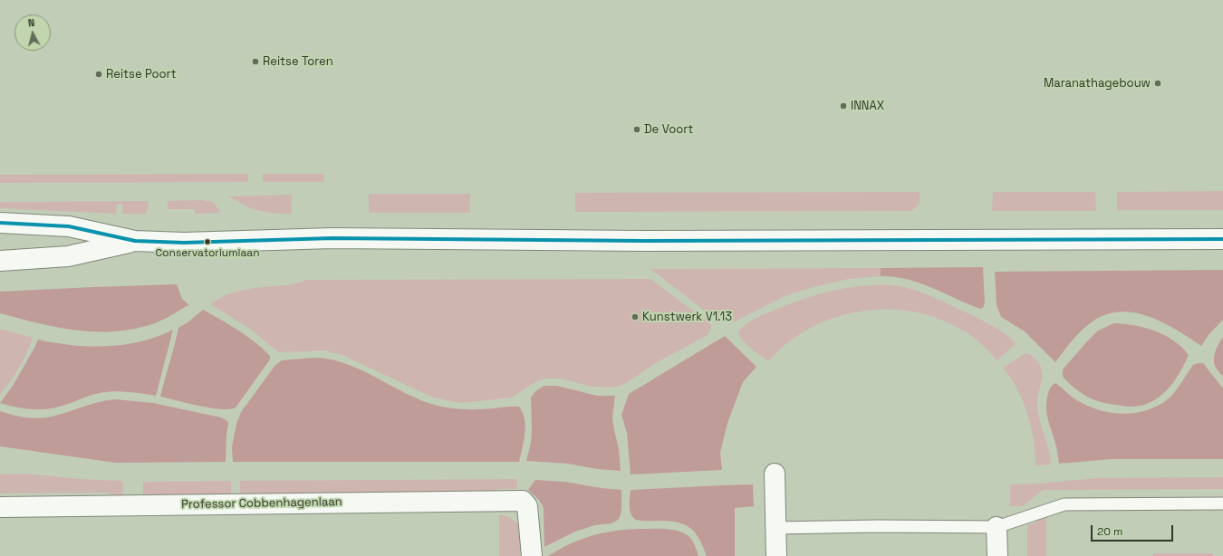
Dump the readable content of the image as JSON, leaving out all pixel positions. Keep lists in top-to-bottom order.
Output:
{
  "streets": {
    "street": ["Professor Cobbenhagenlaan"]
  },
  "places": [
    "Reitse Toren",
    "Reitse Poort",
    "Maranathagebouw",
    "INNAX",
    "De Voort",
    "Conservatoriumlaan",
    "Kunstwerk V1.13"
  ],
  "scale_bar": "20 m",
  "north": "top"
}
